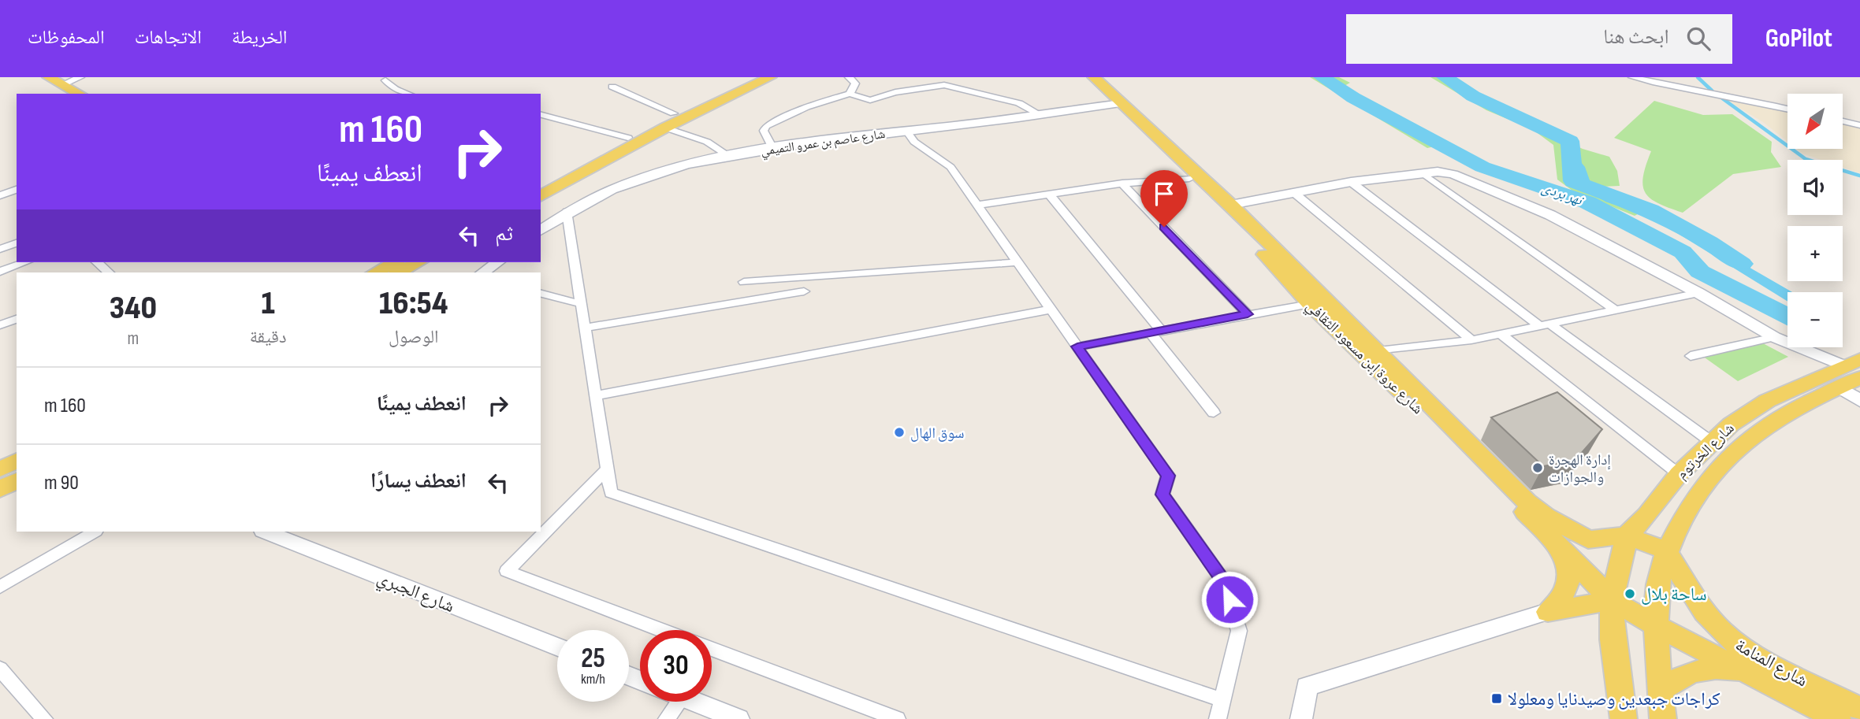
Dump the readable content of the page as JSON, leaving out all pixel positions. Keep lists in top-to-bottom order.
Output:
{
  "streets": {
    "main road": [
      "شارع عاصم بن عمرو التميمي",
      "شارع عروة إبن مسعود الثقافي",
      "شارع الخرتوم",
      "شارع الجبري",
      "شارع المنامة"
    ]
  },
  "crossings": [
    ["شارع عاصم بن عمرو التميمي", "شارع عروة إبن مسعود الثقافي"],
    ["شارع عروة إبن مسعود الثقافي", "شارع الخرتوم"],
    ["شارع عروة إبن مسعود الثقافي", "شارع المنامة"]
  ],
  "water": ["نهر بردى"],
  "places": {
    "other": ["سوق الهال", "إدارة الهجرة والجوازات", "ساحة بلال"],
    "transit": ["كراجات جبعدين وصيدنايا ومعلولا"]
  },
  "north": "bottom left",
  "page": {
    "header": "GoPilot",
    "search": "ابحث هنا",
    "nav": ["الخريطة", "الاتجاهات", "المحفوظات"],
    "map_buttons": ["+", "−"],
    "turn": ["160 m", "انعطف يمينًا"],
    "then": "ثم",
    "eta": [
      "16:54",
      "الوصول",
      "1",
      "دقيقة",
      "340",
      "m"
    ],
    "list": [
      {
        "name": "انعطف يمينًا",
        "value": "160 m"
      },
      {
        "name": "انعطف يسارًا",
        "value": "90 m"
      }
    ],
    "speed": "25 km/h",
    "limit": "30"
  }
}
